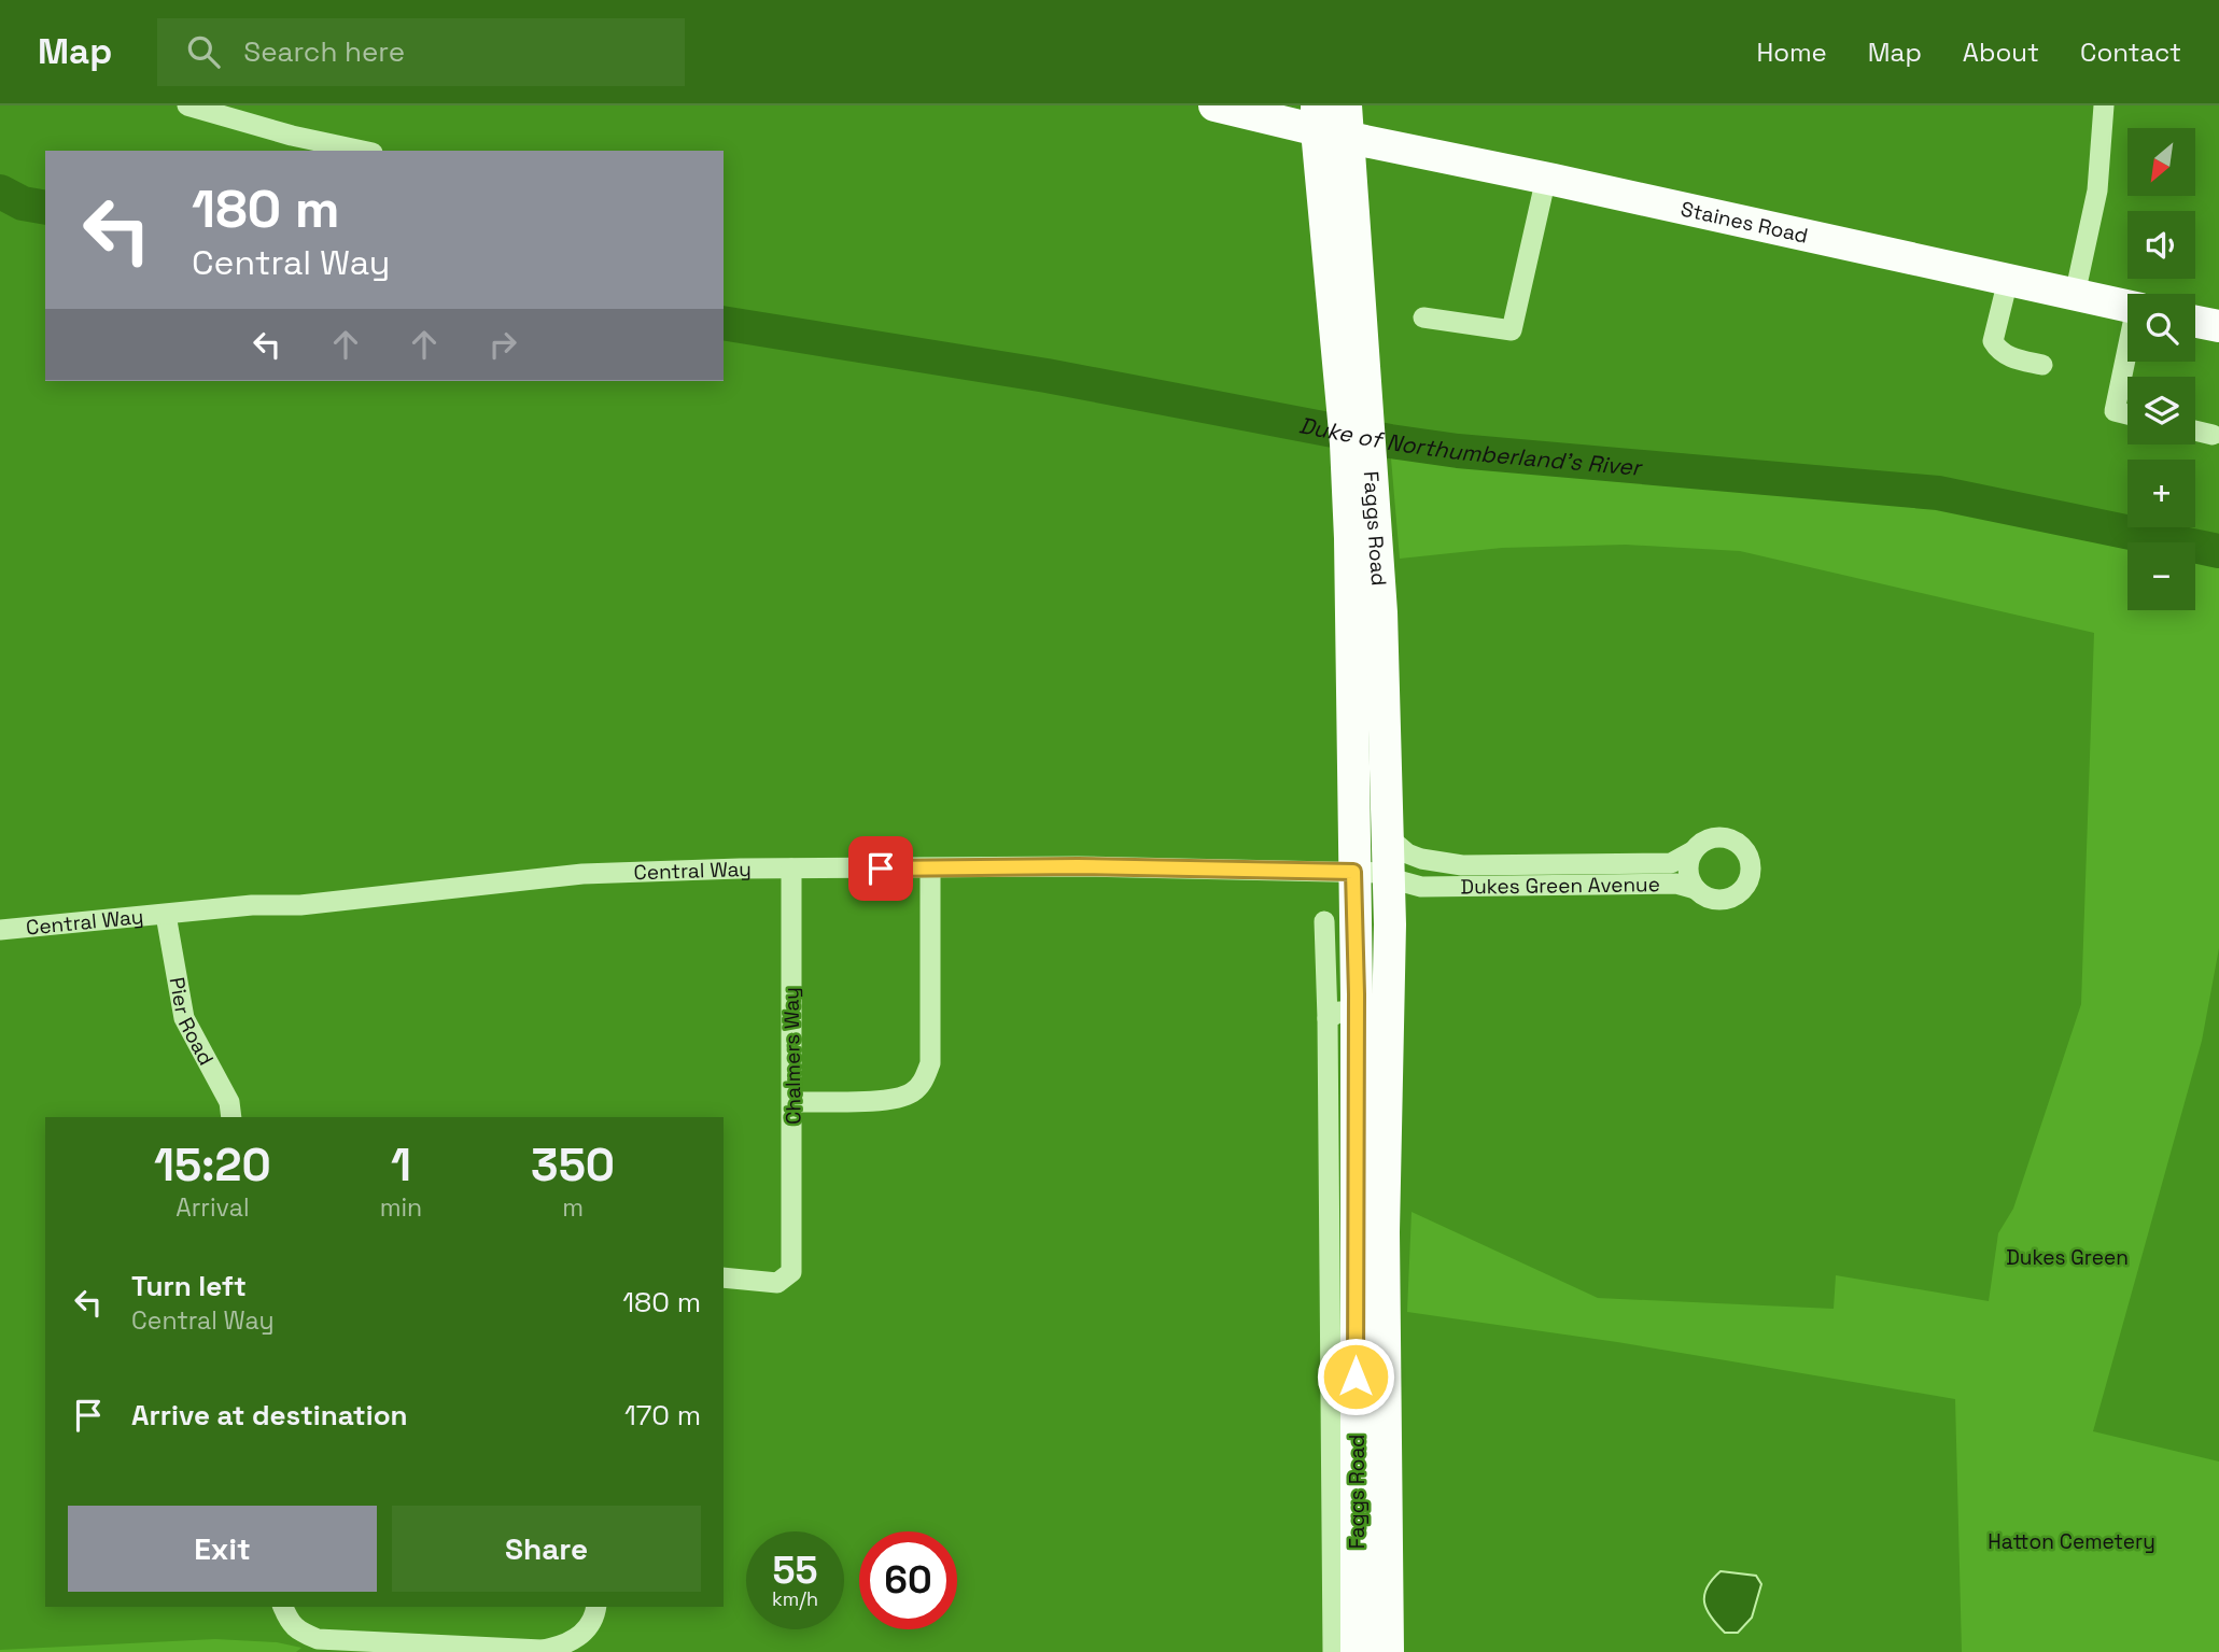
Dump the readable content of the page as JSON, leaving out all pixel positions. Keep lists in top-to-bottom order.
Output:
{
  "streets": {
    "main road": ["Staines Road", "Faggs Road"],
    "street": [
      "Central Way",
      "Dukes Green Avenue",
      "Pier Road",
      "Chalmers Way"
    ]
  },
  "crossings": [
    ["Staines Road", "Faggs Road"],
    ["Faggs Road", "Central Way"],
    ["Faggs Road", "Dukes Green Avenue"],
    ["Central Way", "Dukes Green Avenue"],
    ["Central Way", "Pier Road"],
    ["Central Way", "Chalmers Way"]
  ],
  "water": ["Duke of Northumberland's River"],
  "parks": ["Dukes Green", "Hatton Cemetery"],
  "north": "bottom left",
  "page": {
    "header": "Map",
    "search": "Search here",
    "nav": [
      "Home",
      "Map",
      "About",
      "Contact"
    ],
    "map_buttons": ["+", "−"],
    "turn": ["180 m", "Central Way"],
    "eta": [
      "15:20",
      "Arrival",
      "1",
      "min",
      "350",
      "m"
    ],
    "list": [
      {
        "name": "Turn left",
        "note": "Central Way",
        "value": "180 m"
      },
      {
        "name": "Arrive at destination",
        "value": "170 m"
      }
    ],
    "buttons": ["Exit", "Share"],
    "speed": "55 km/h",
    "limit": "60"
  }
}
